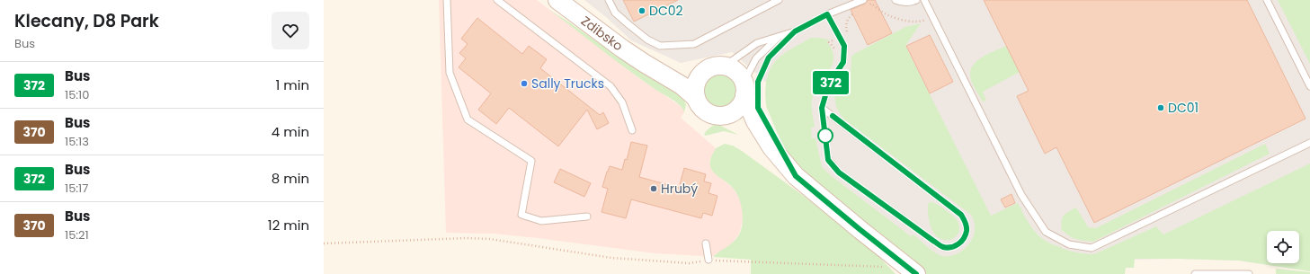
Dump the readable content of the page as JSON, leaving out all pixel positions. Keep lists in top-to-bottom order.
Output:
{
  "streets": {
    "main road": ["Zdibsko"]
  },
  "places": [
    "DC02",
    "Sally Trucks",
    "DC01",
    "Hrubý"
  ],
  "lines": ["bus line 372"],
  "page": {
    "heading": ["Klecany, D8 Park", "Bus"],
    "on_map": "372",
    "list": [
      {
        "mark": "372",
        "name": "Bus",
        "note": "15:10",
        "value": "1 min"
      },
      {
        "mark": "370",
        "name": "Bus",
        "note": "15:13",
        "value": "4 min"
      },
      {
        "mark": "372",
        "name": "Bus",
        "note": "15:17",
        "value": "8 min"
      },
      {
        "mark": "370",
        "name": "Bus",
        "note": "15:21",
        "value": "12 min"
      }
    ]
  }
}
